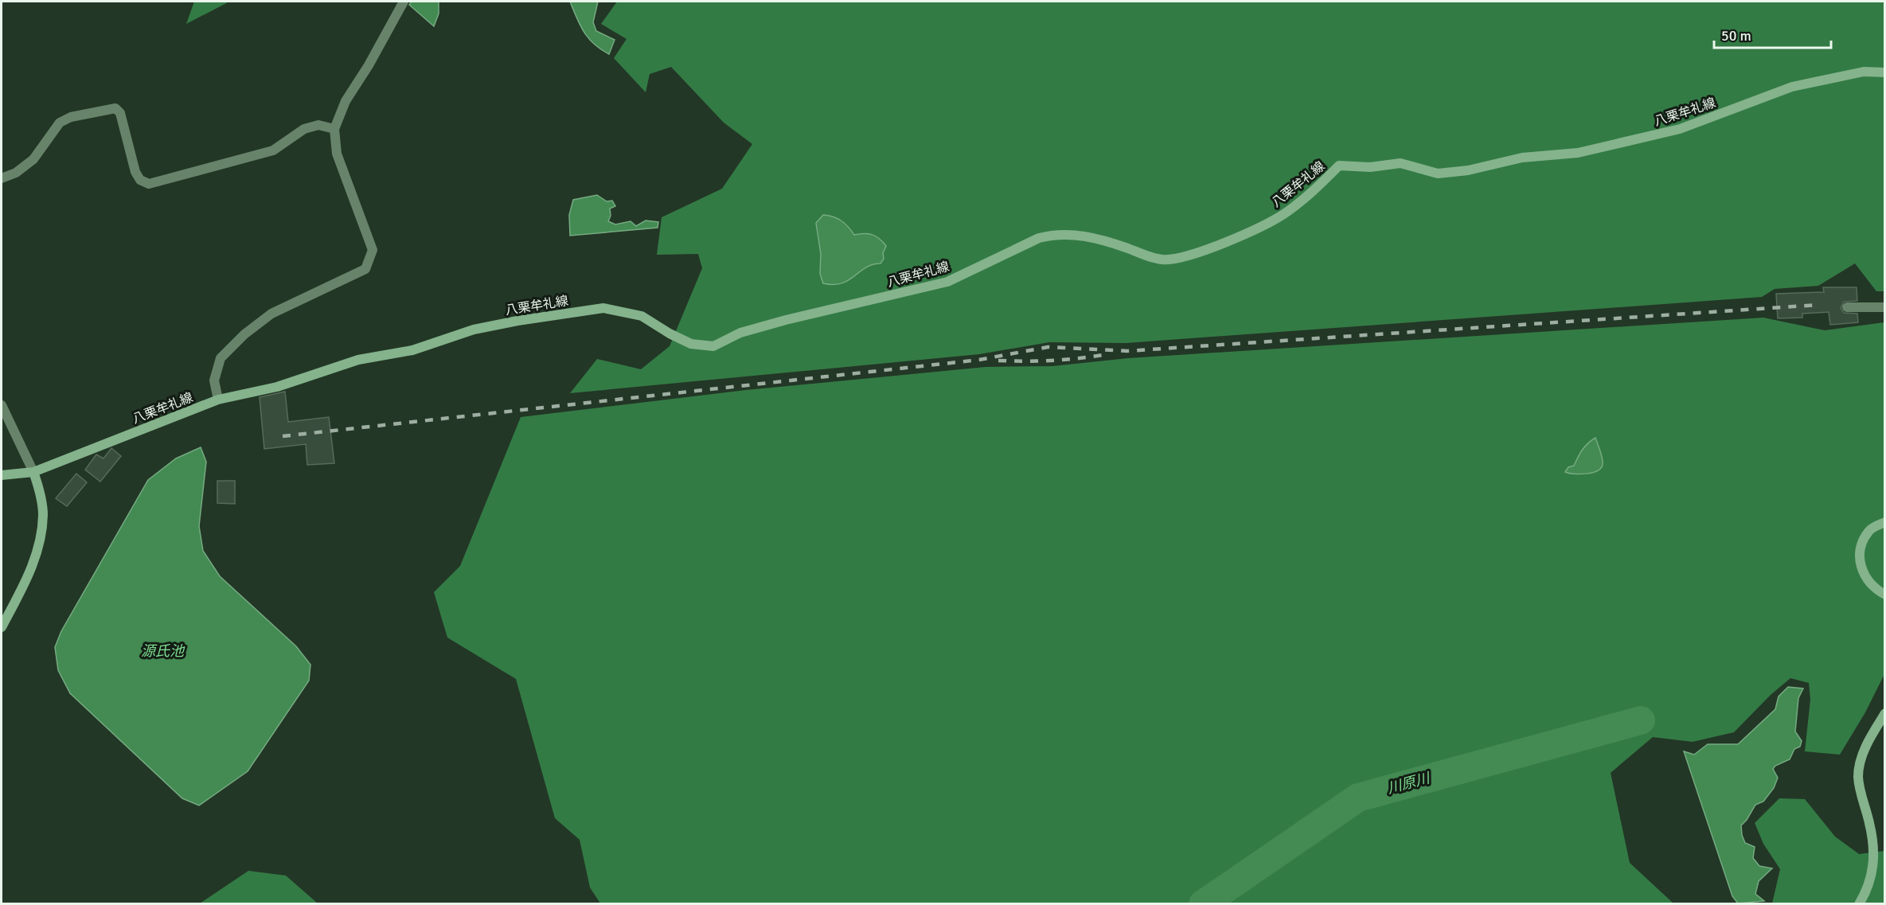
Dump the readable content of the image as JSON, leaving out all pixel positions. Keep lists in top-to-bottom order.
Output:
{
  "streets": {
    "main road": ["八栗牟礼線"]
  },
  "water": ["源氏池", "川原川"],
  "scale_bar": "50 m"
}
